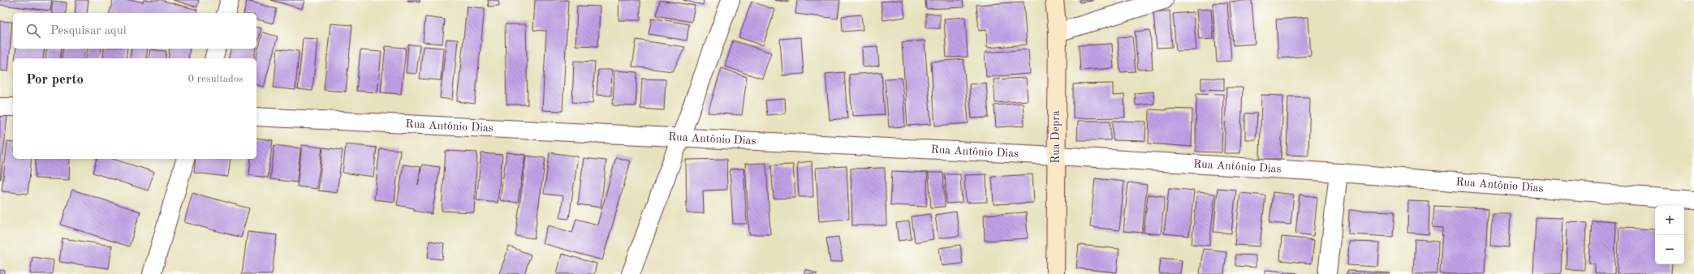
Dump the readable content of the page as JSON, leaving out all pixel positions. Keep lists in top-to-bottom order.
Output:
{
  "streets": {
    "street": ["Rua Antônio Dias", "Rua Depra"]
  },
  "crossings": [
    ["Rua Antônio Dias", "Rua Depra"]
  ],
  "page": {
    "search": "Pesquisar aqui",
    "heading": ["Por perto", "0 resultados"],
    "map_buttons": ["+", "−"]
  }
}
